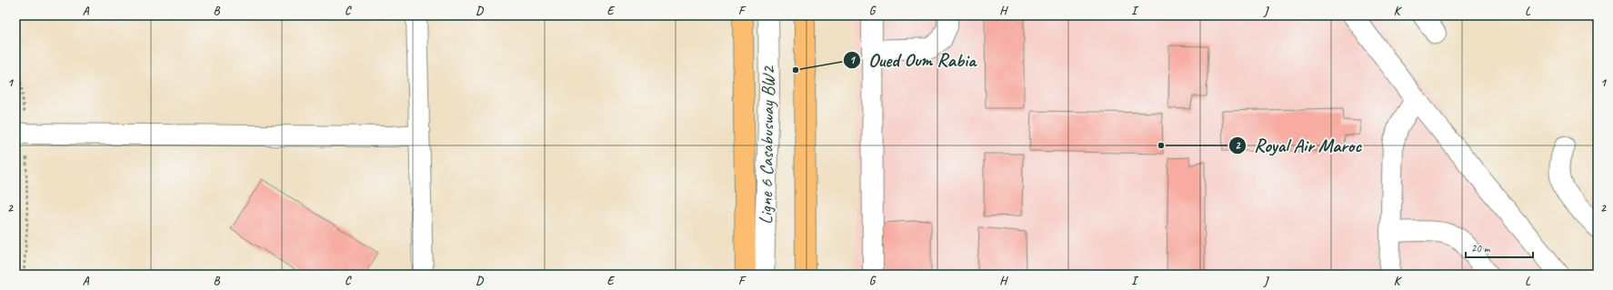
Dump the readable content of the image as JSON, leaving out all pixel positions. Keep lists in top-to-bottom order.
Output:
{
  "streets": {
    "street": ["Ligne 6 Casabusway BW2"]
  },
  "places": ["Oued Oum Rabia", "Royal Air Maroc"],
  "scale_bar": "20 m",
  "grid": {
    "columns": [
      "A",
      "B",
      "C",
      "D",
      "E",
      "F",
      "G",
      "H",
      "I",
      "J",
      "K",
      "L"
    ],
    "rows": ["1", "2"]
  }
}
